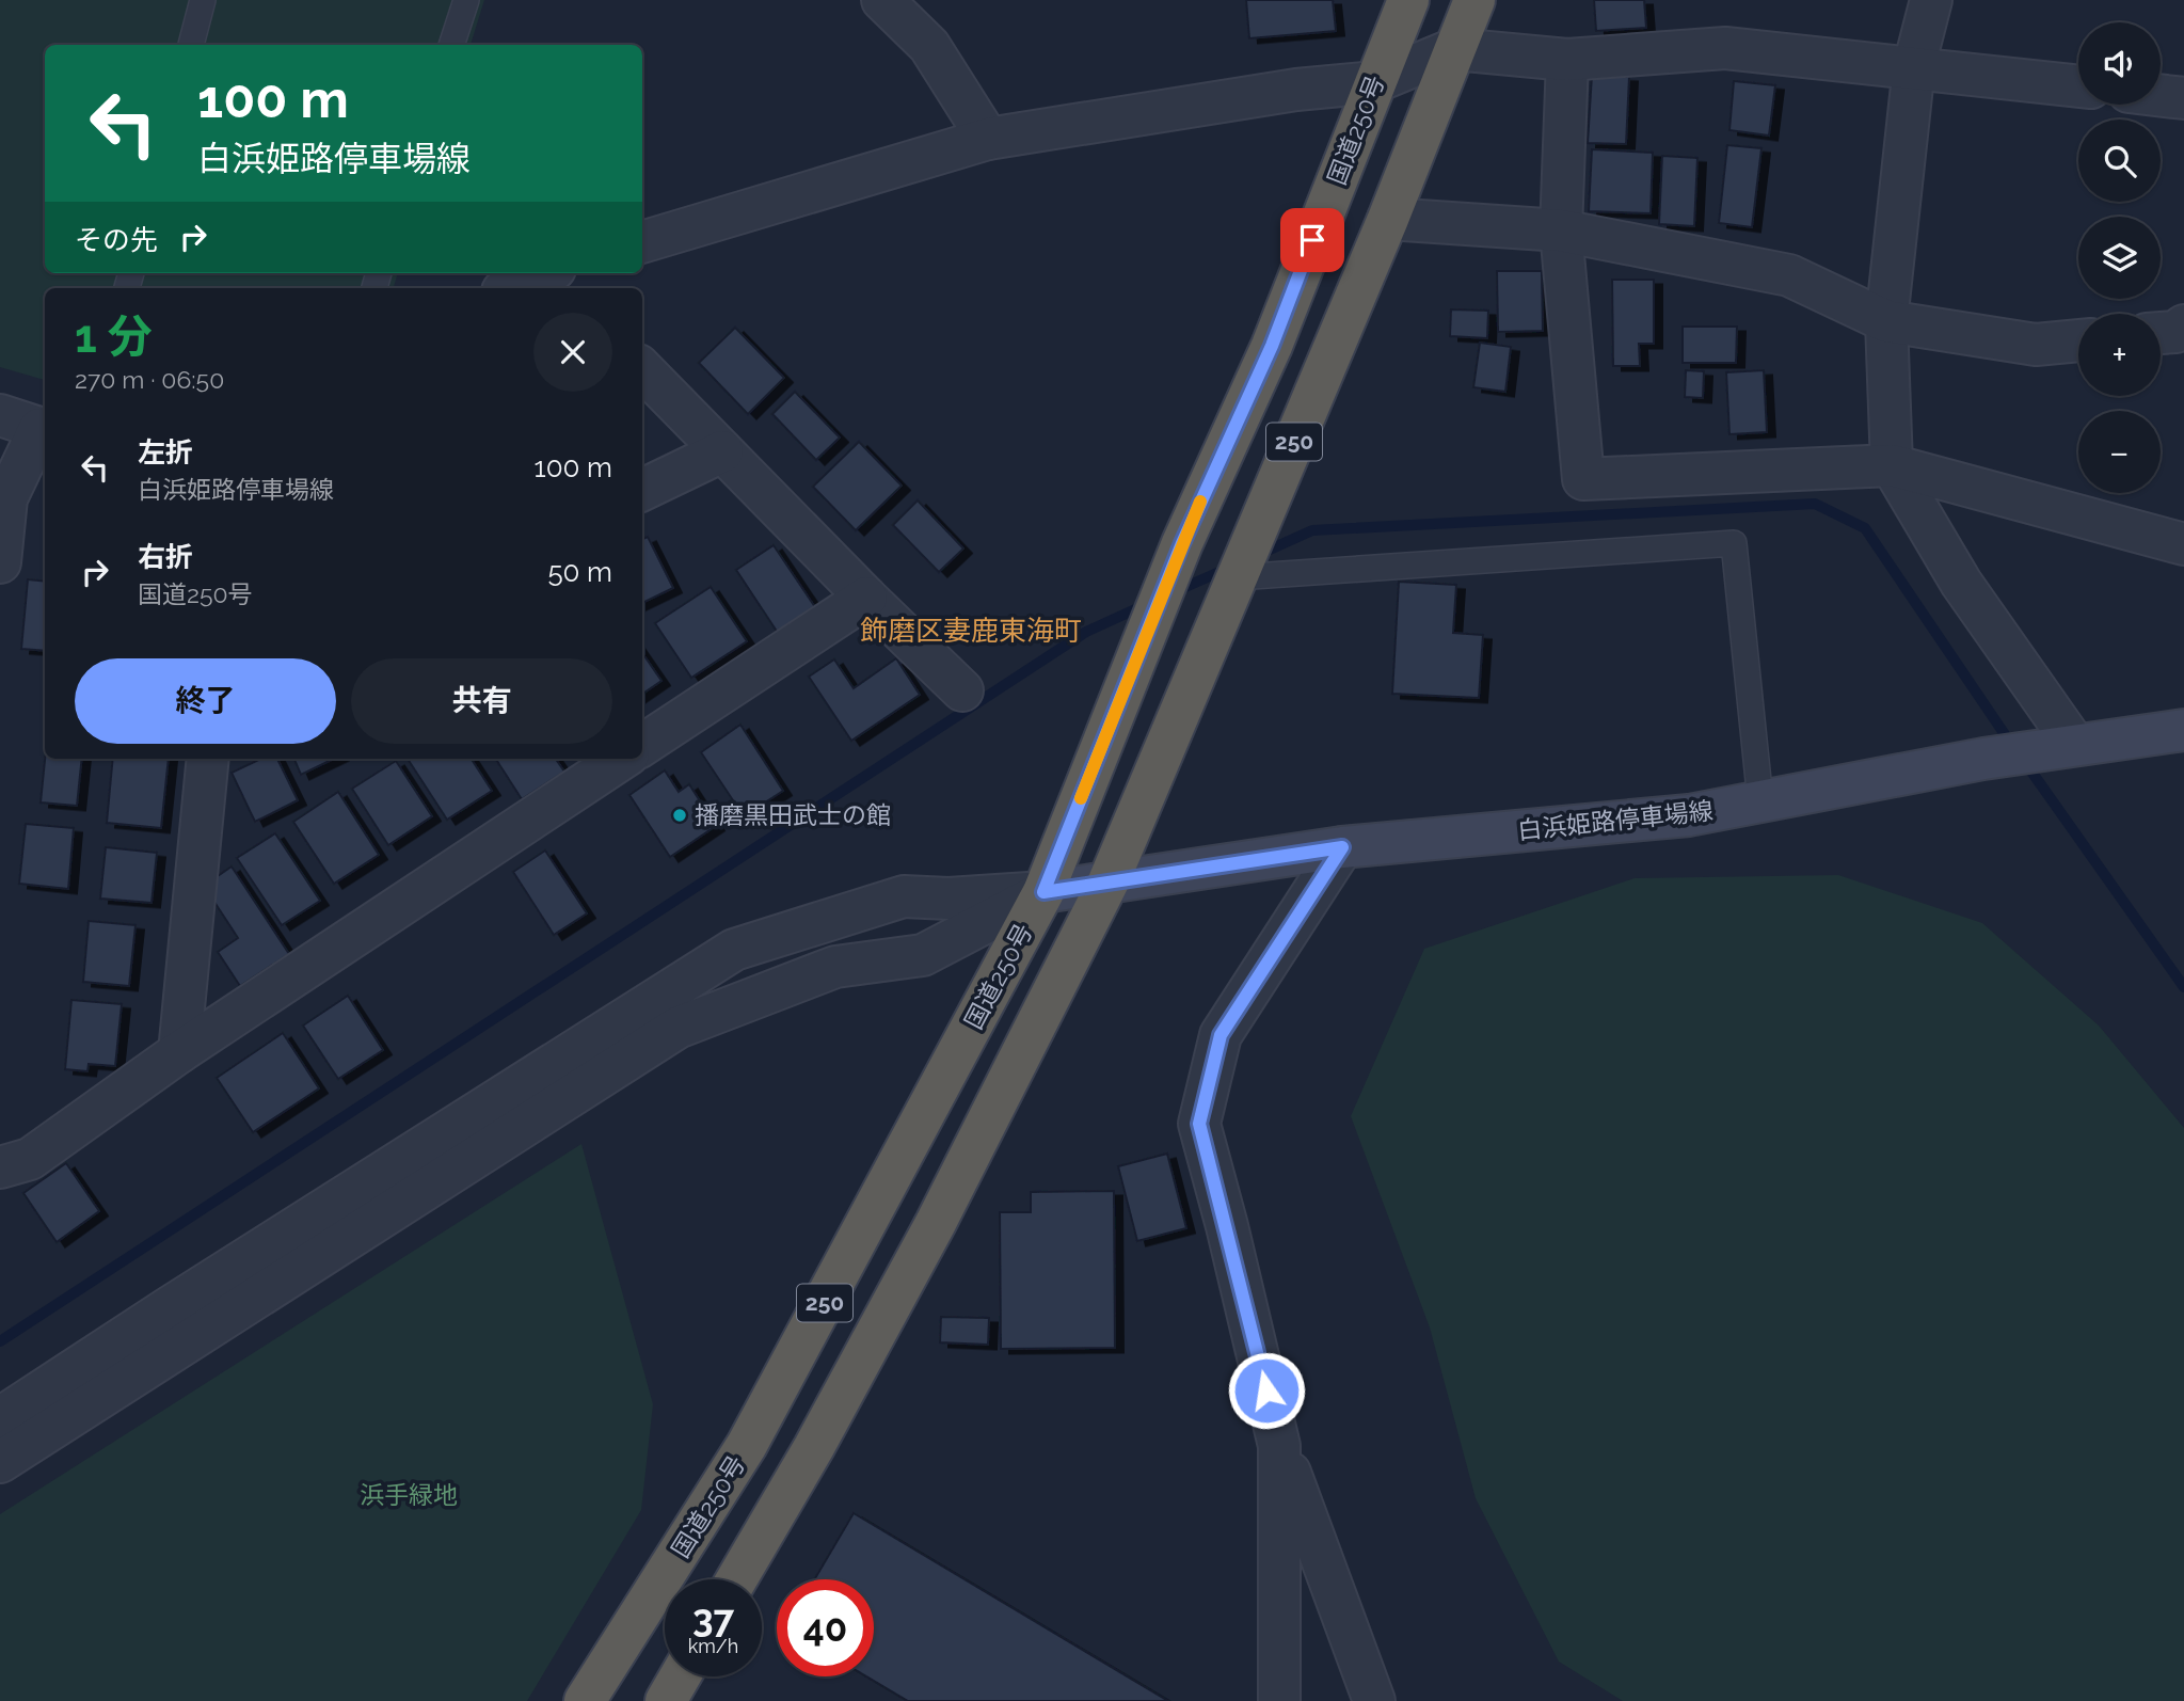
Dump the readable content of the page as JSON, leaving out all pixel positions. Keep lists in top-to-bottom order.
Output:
{
  "streets": {
    "highway": ["国道250号", "250"],
    "main road": ["白浜姫路停車場線"]
  },
  "crossings": [
    ["国道250号", "白浜姫路停車場線"],
    ["250", "白浜姫路停車場線"]
  ],
  "districts": ["飾磨区妻鹿東海町"],
  "parks": ["浜手緑地"],
  "places": ["播磨黒田武士の館"],
  "page": {
    "map_buttons": ["+", "−"],
    "turn": ["100 m", "白浜姫路停車場線"],
    "then": "その先",
    "heading": ["1 分", "270 m · 06:50"],
    "list": [
      {
        "name": "左折",
        "note": "白浜姫路停車場線",
        "value": "100 m"
      },
      {
        "name": "右折",
        "note": "国道250号",
        "value": "50 m"
      }
    ],
    "buttons": ["終了", "共有"],
    "speed": "37 km/h",
    "limit": "40"
  }
}
